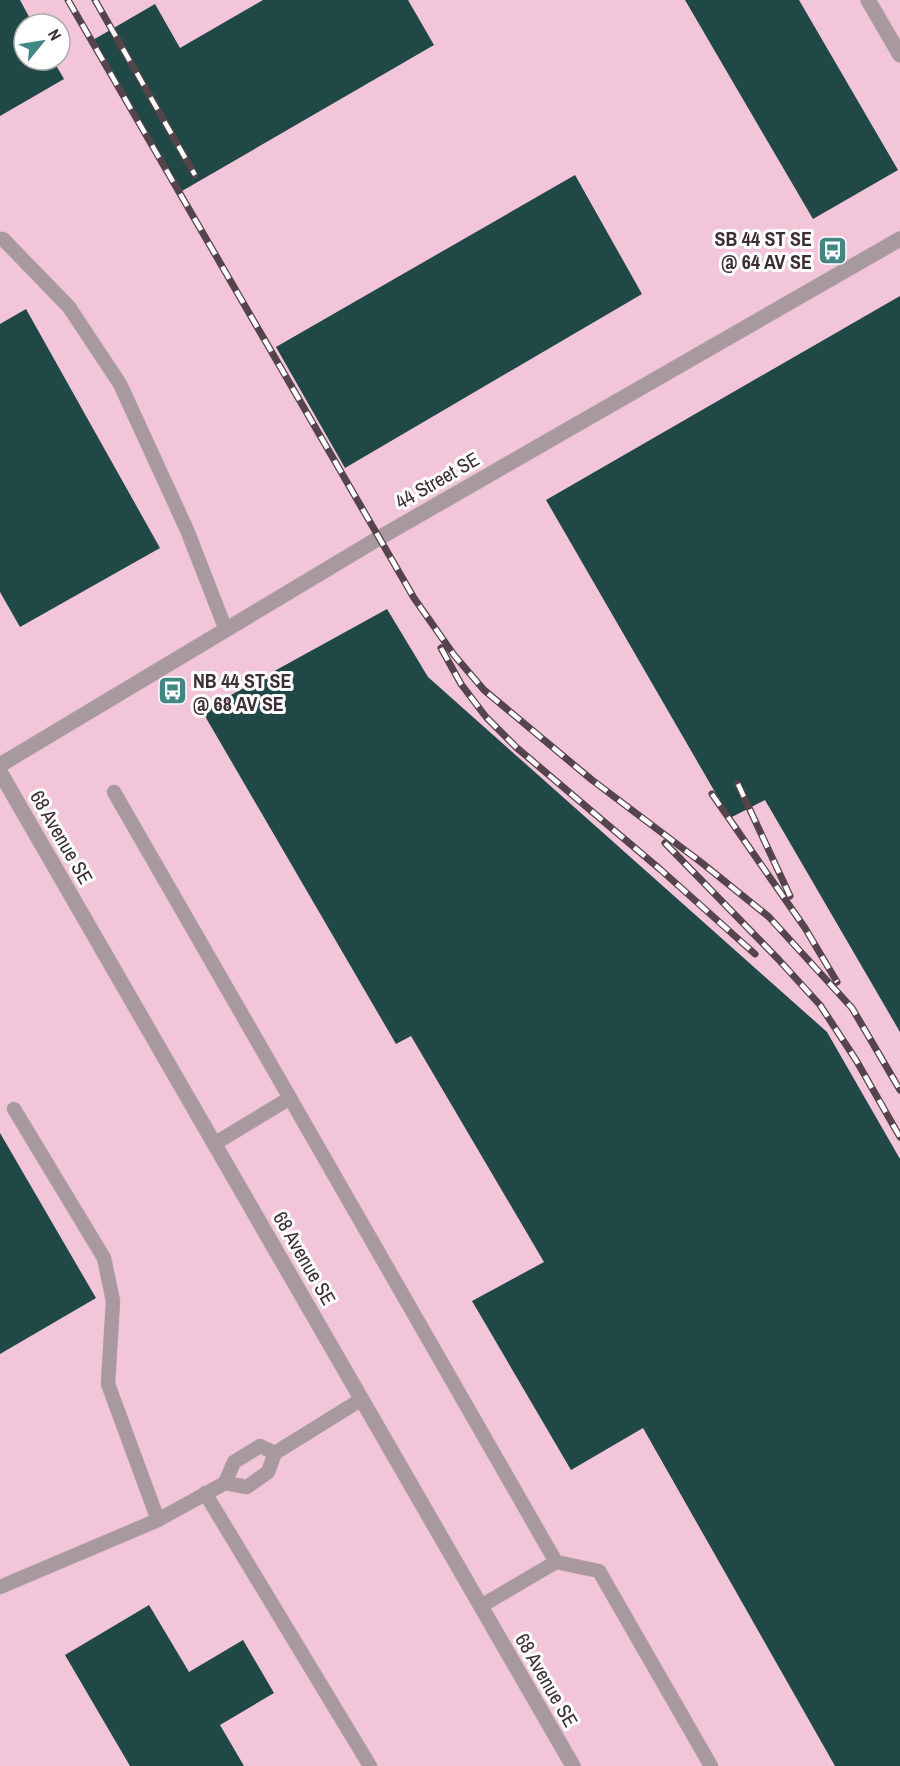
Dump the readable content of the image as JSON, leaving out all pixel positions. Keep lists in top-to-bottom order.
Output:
{
  "streets": {
    "street": ["44 Street SE", "68 Avenue SE"]
  },
  "places": {
    "bus stop": ["SB 44 ST SE @ 64 AV SE", "NB 44 ST SE @ 68 AV SE"]
  },
  "north": "top right"
}
